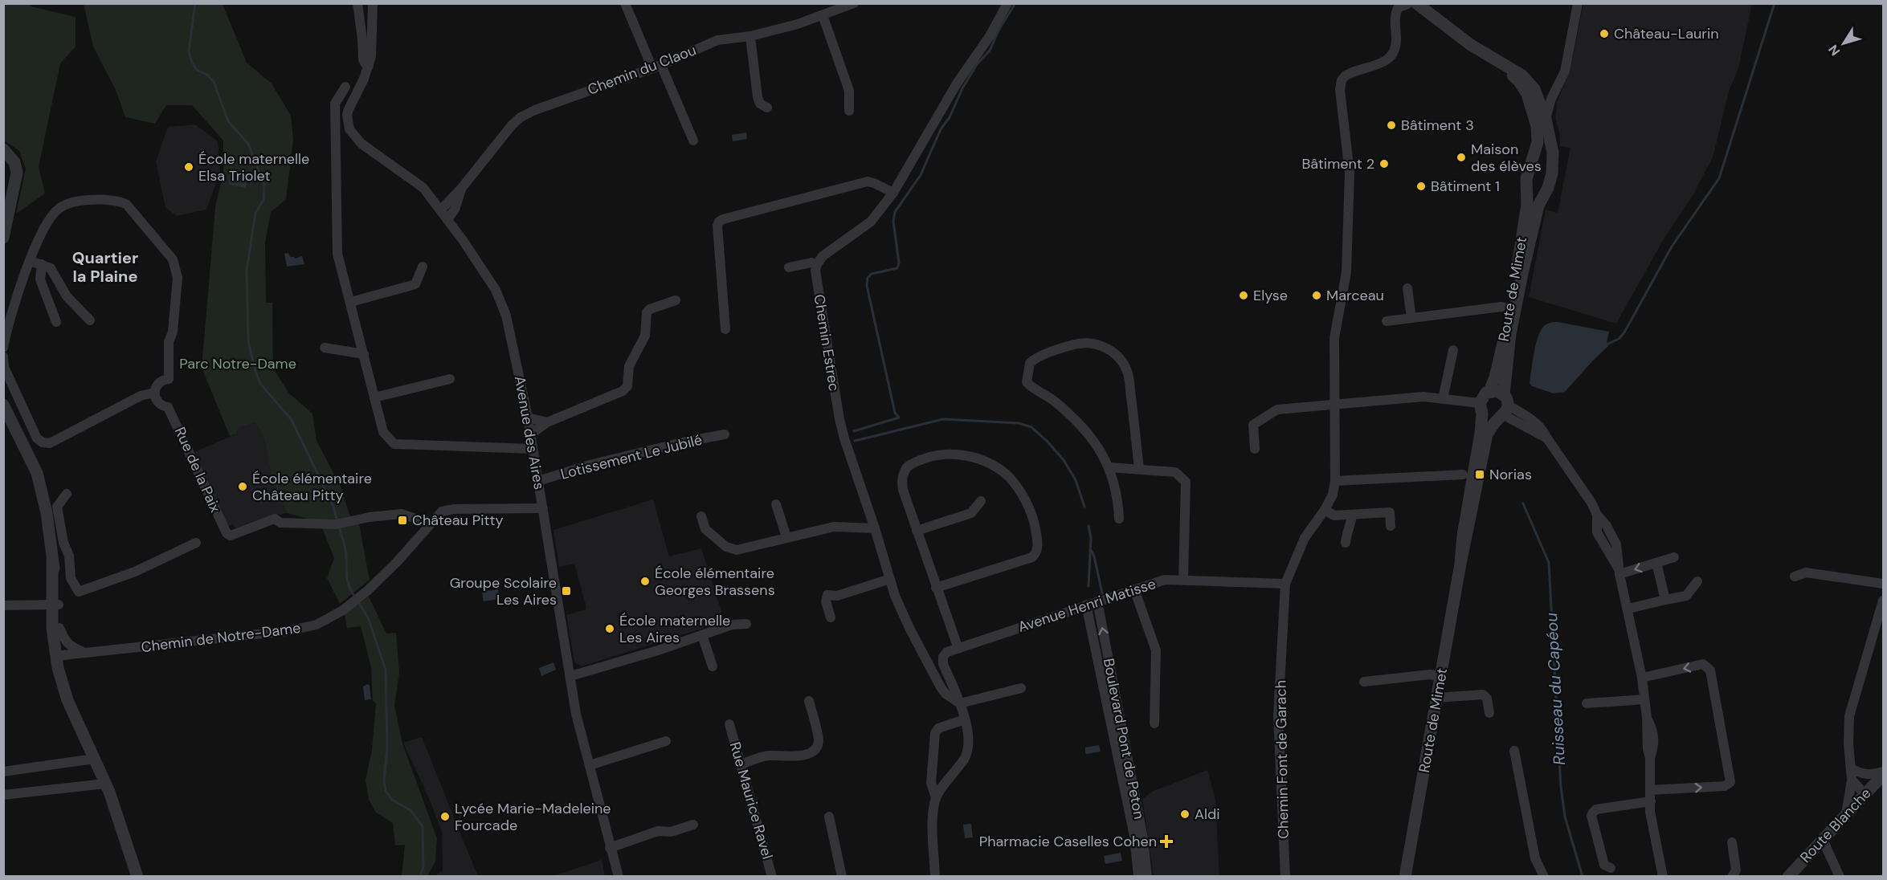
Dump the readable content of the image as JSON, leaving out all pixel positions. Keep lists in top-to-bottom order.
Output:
{
  "streets": {
    "street": [
      "Chemin du Claou",
      "Route de Mimet",
      "Chemin Estrec",
      "Avenue des Aires",
      "Lotissement Le Jubilé",
      "Rue de la Paix",
      "Avenue Henri Matisse",
      "Chemin de Notre-Dame",
      "Boulevard Pont de Peton",
      "Chemin Font de Garach",
      "Rue Maurice Ravel",
      "Route Blanche"
    ]
  },
  "crossings": [
    ["Chemin du Claou", "Avenue des Aires"],
    ["Route de Mimet", "Chemin Font de Garach"],
    ["Chemin Estrec", "Avenue Henri Matisse"],
    ["Avenue des Aires", "Lotissement Le Jubilé"],
    ["Avenue des Aires", "Chemin de Notre-Dame"],
    ["Rue de la Paix", "Chemin de Notre-Dame"],
    ["Avenue Henri Matisse", "Boulevard Pont de Peton"],
    ["Avenue Henri Matisse", "Chemin Font de Garach"]
  ],
  "districts": ["Quartier la Plaine"],
  "water": ["Ruisseau du Capéou"],
  "parks": ["Parc Notre-Dame"],
  "places": {
    "other": [
      "Château-Laurin",
      "Bâtiment 3",
      "Maison des élèves",
      "Bâtiment 2",
      "École maternelle Elsa Triolet",
      "Bâtiment 1",
      "Elyse",
      "Marceau",
      "École élémentaire Château Pitty",
      "École élémentaire Georges Brassens",
      "École maternelle Les Aires",
      "Aldi",
      "Lycée Marie-Madeleine Fourcade"
    ],
    "transit": ["Norias", "Château Pitty", "Groupe Scolaire Les Aires"],
    "health": ["Pharmacie Caselles Cohen"]
  },
  "north": "bottom left"
}
